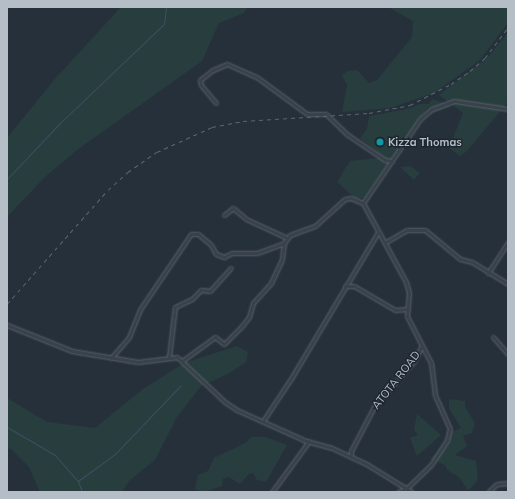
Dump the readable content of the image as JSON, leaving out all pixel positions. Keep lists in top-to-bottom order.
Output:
{
  "streets": {
    "street": ["ATOTA ROAD"]
  },
  "places": ["Kizza Thomas"]
}
